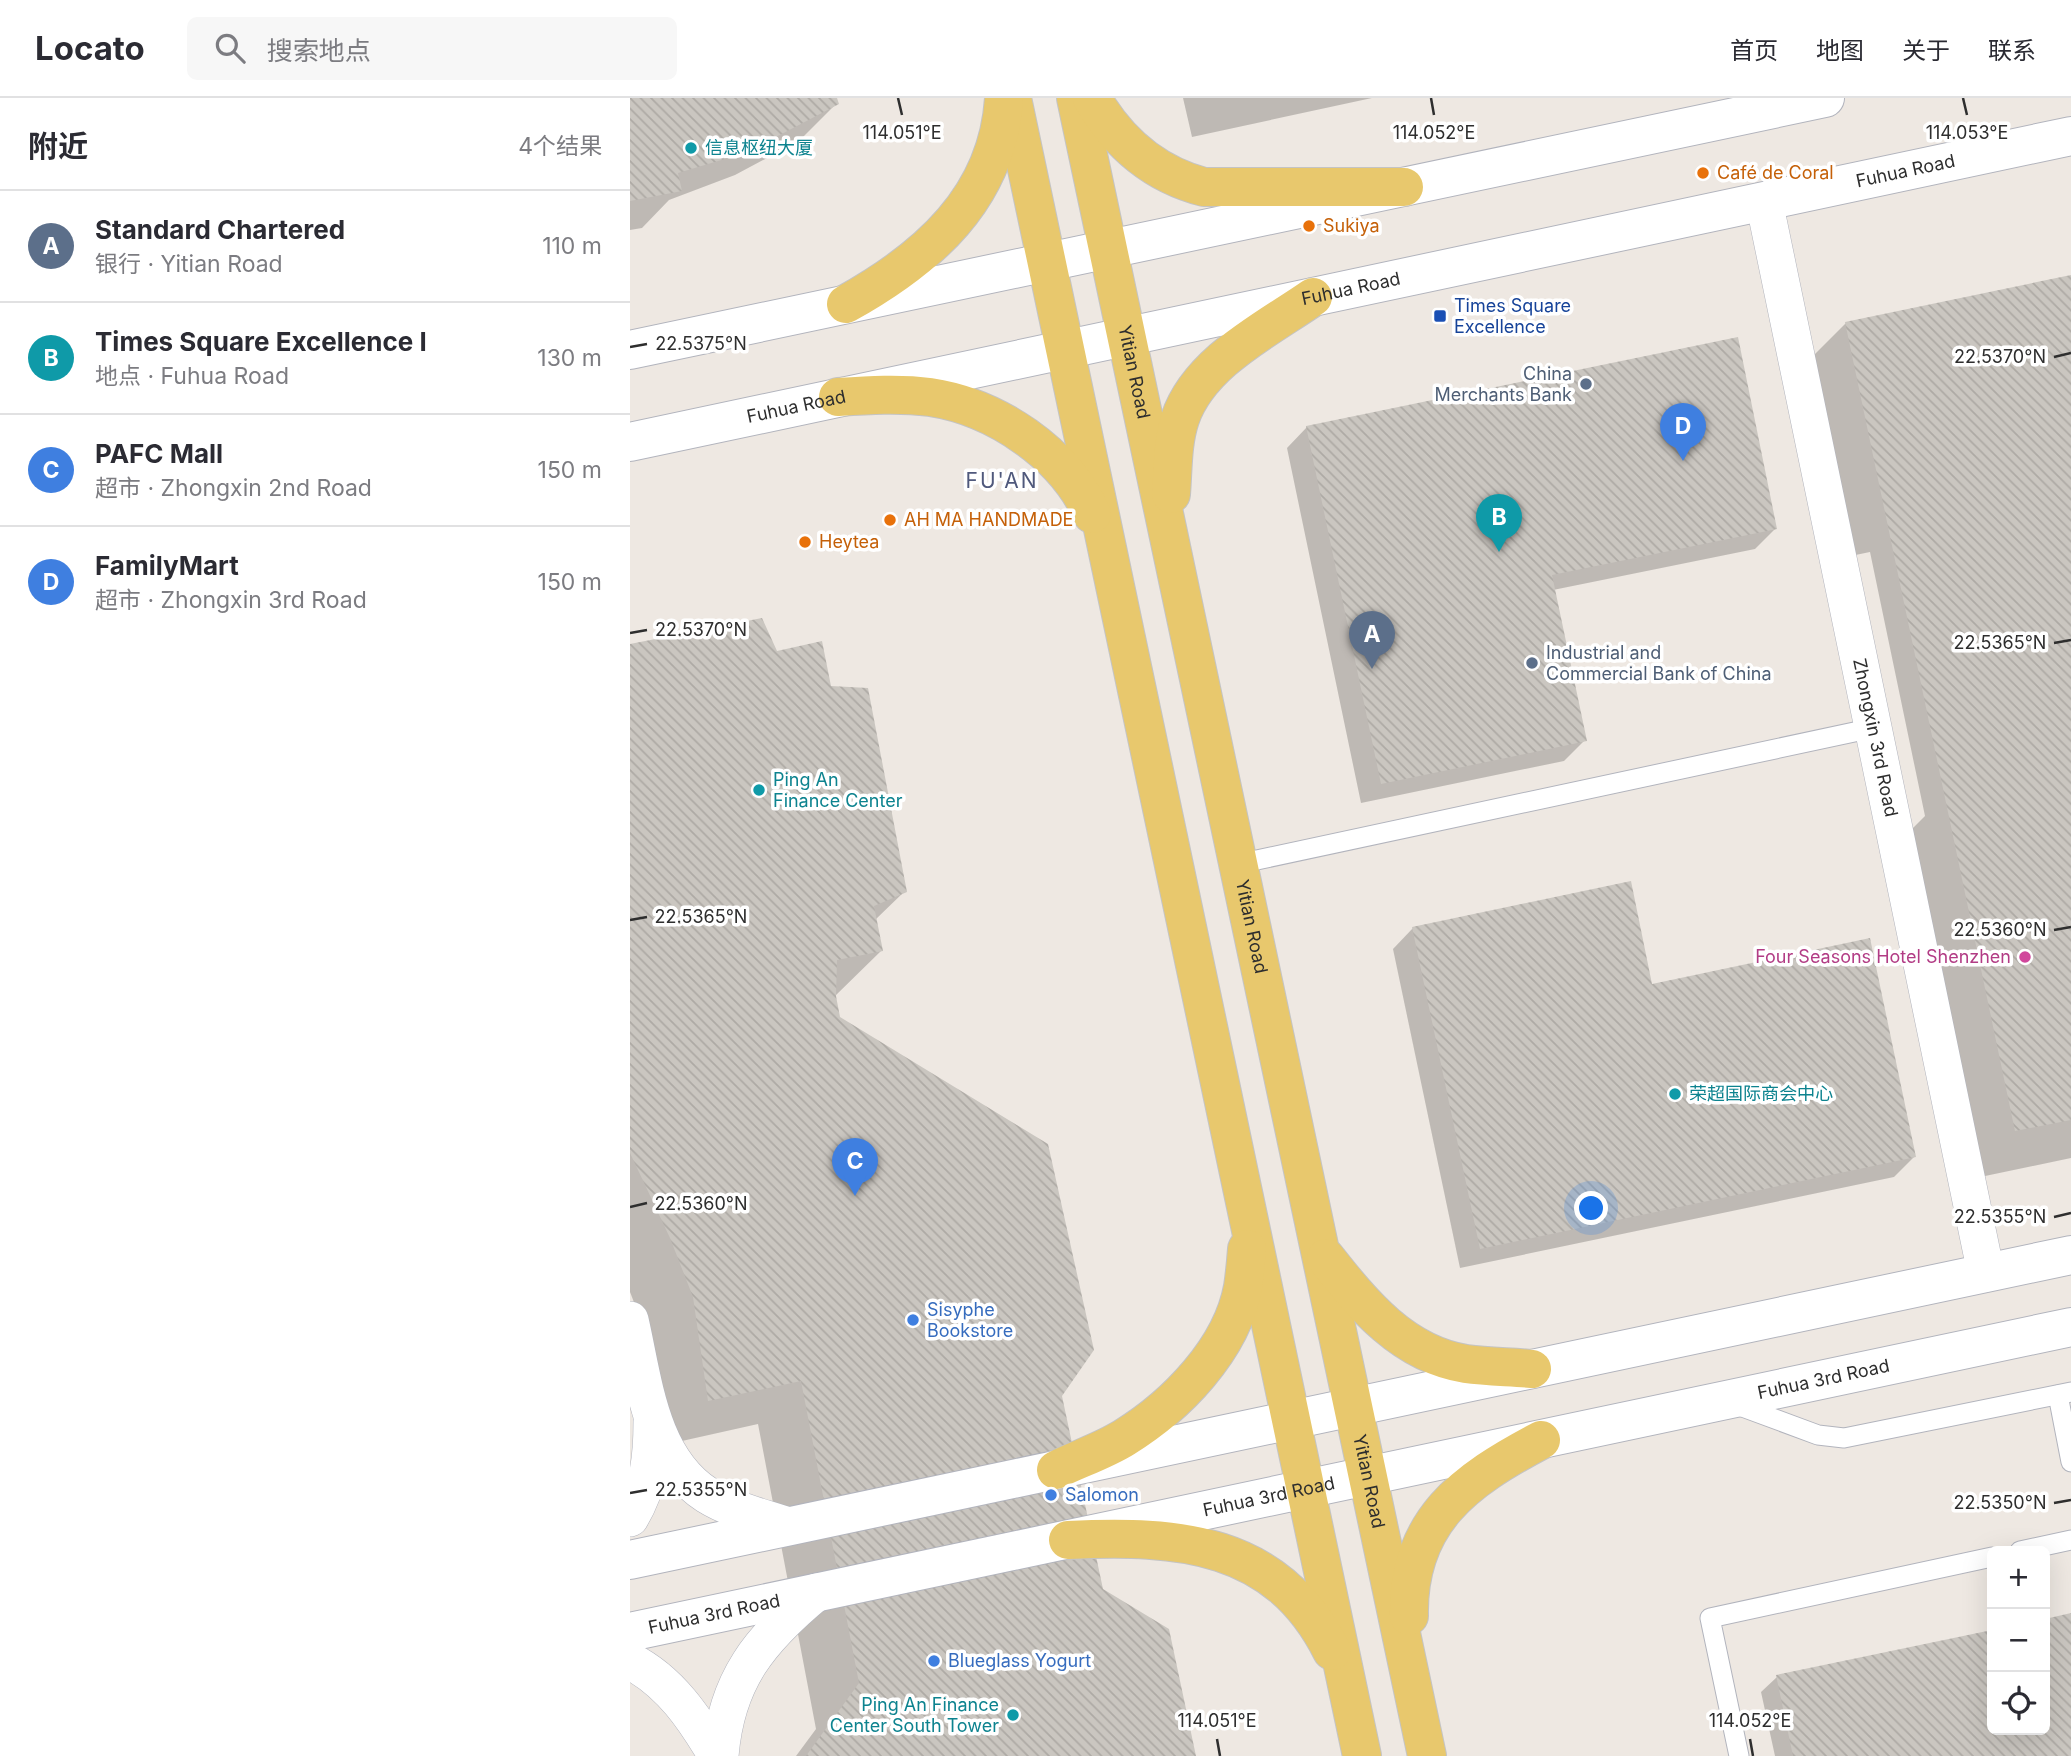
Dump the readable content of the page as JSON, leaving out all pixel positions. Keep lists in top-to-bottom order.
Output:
{
  "streets": {
    "main road": ["Yitian Road"],
    "street": ["Fuhua Road", "Zhongxin 3rd Road", "Fuhua 3rd Road"]
  },
  "crossings": [
    ["Fuhua Road", "Yitian Road"],
    ["Fuhua Road", "Zhongxin 3rd Road"],
    ["Yitian Road", "Fuhua 3rd Road"]
  ],
  "districts": ["FU'AN"],
  "places": {
    "other": [
      "信息枢纽大厦",
      "Café de Coral",
      "Sukiya",
      "China Merchants Bank",
      "AH MA HANDMADE",
      "Heytea",
      "Industrial and Commercial Bank of China",
      "Ping An Finance Center",
      "Four Seasons Hotel Shenzhen",
      "荣超国际商会中心",
      "Sisyphe Bookstore",
      "Salomon",
      "Blueglass Yogurt",
      "Ping An Finance Center South Tower"
    ],
    "transit": ["Times Square Excellence"]
  },
  "page": {
    "header": "Locato",
    "search": "搜索地点",
    "nav": [
      "首页",
      "地图",
      "关于",
      "联系"
    ],
    "heading": ["附近", "4个结果"],
    "list": [
      {
        "mark": "A",
        "name": "Standard Chartered",
        "note": "银行 · Yitian Road",
        "value": "110 m"
      },
      {
        "mark": "B",
        "name": "Times Square Excellence I",
        "note": "地点 · Fuhua Road",
        "value": "130 m"
      },
      {
        "mark": "C",
        "name": "PAFC Mall",
        "note": "超市 · Zhongxin 2nd Road",
        "value": "150 m"
      },
      {
        "mark": "D",
        "name": "FamilyMart",
        "note": "超市 · Zhongxin 3rd Road",
        "value": "150 m"
      }
    ],
    "pins": [
      "D",
      "B",
      "A",
      "C"
    ],
    "map_buttons": ["+", "−"]
  },
  "coordinates": [
    "114.052°E",
    "114.053°E",
    "114.051°E",
    "22.5375°N",
    "22.5370°N",
    "22.5365°N",
    "22.5360°N",
    "22.5355°N",
    "22.5350°N"
  ]
}
